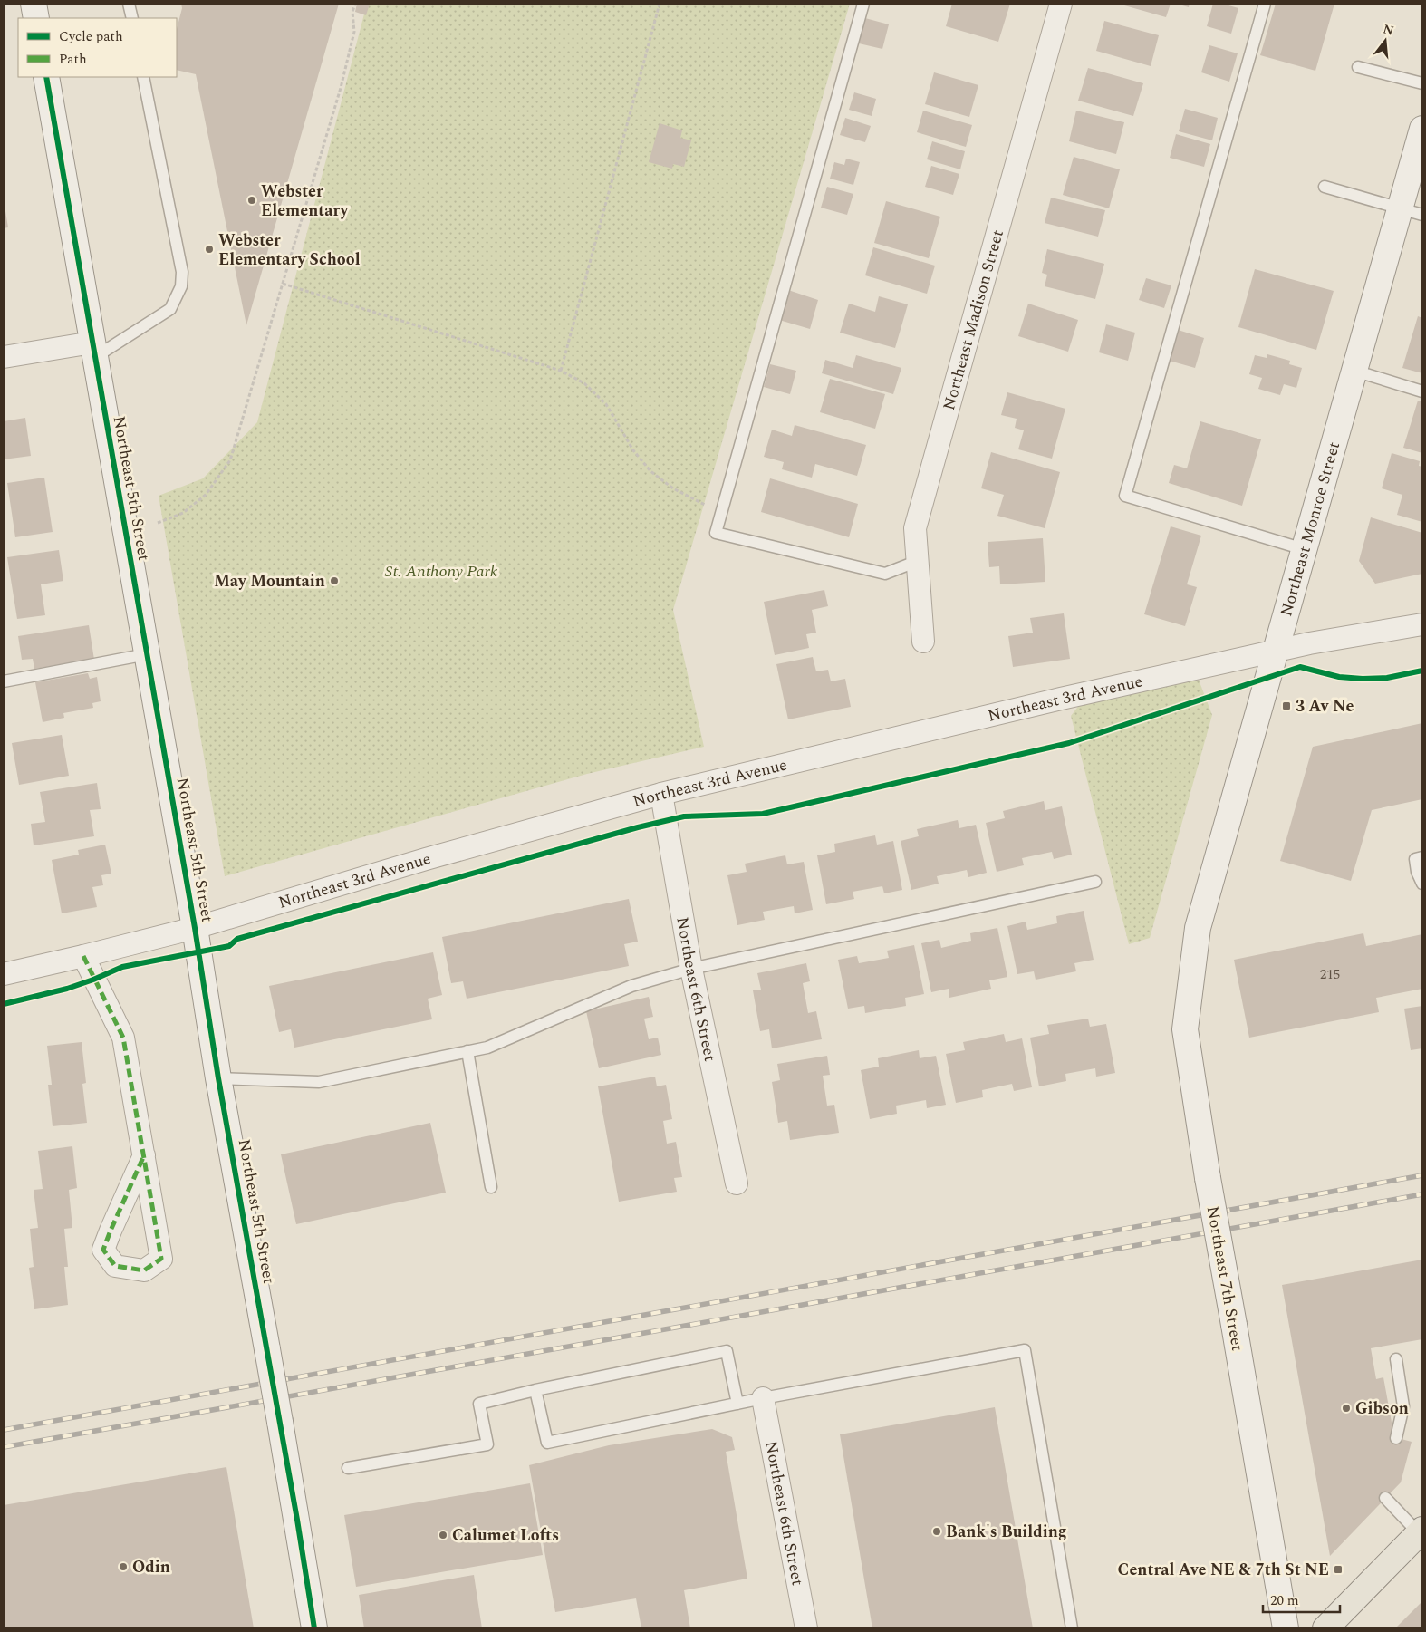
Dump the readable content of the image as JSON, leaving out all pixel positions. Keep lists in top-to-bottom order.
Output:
{
  "streets": {
    "street": [
      "Northeast Madison Street",
      "Northeast 5th Street",
      "Northeast Monroe Street",
      "Northeast 3rd Avenue",
      "Northeast 6th Street",
      "Northeast 7th Street"
    ]
  },
  "crossings": [
    ["Northeast 5th Street", "Northeast 3rd Avenue"],
    ["Northeast Monroe Street", "Northeast 3rd Avenue"],
    ["Northeast Monroe Street", "Northeast 7th Street"],
    ["Northeast 3rd Avenue", "Northeast 6th Street"]
  ],
  "parks": ["St. Anthony Park"],
  "places": {
    "other": [
      "Webster Elementary",
      "Webster Elementary School",
      "May Mountain",
      "Gibson",
      "Bank's Building",
      "Calumet Lofts",
      "Odin"
    ],
    "transit": ["3 Av Ne", "Central Ave NE & 7th St NE"]
  },
  "house_numbers": ["215"],
  "legend": ["Cycle path", "Path"],
  "scale_bar": "20 m",
  "north": "top"
}
